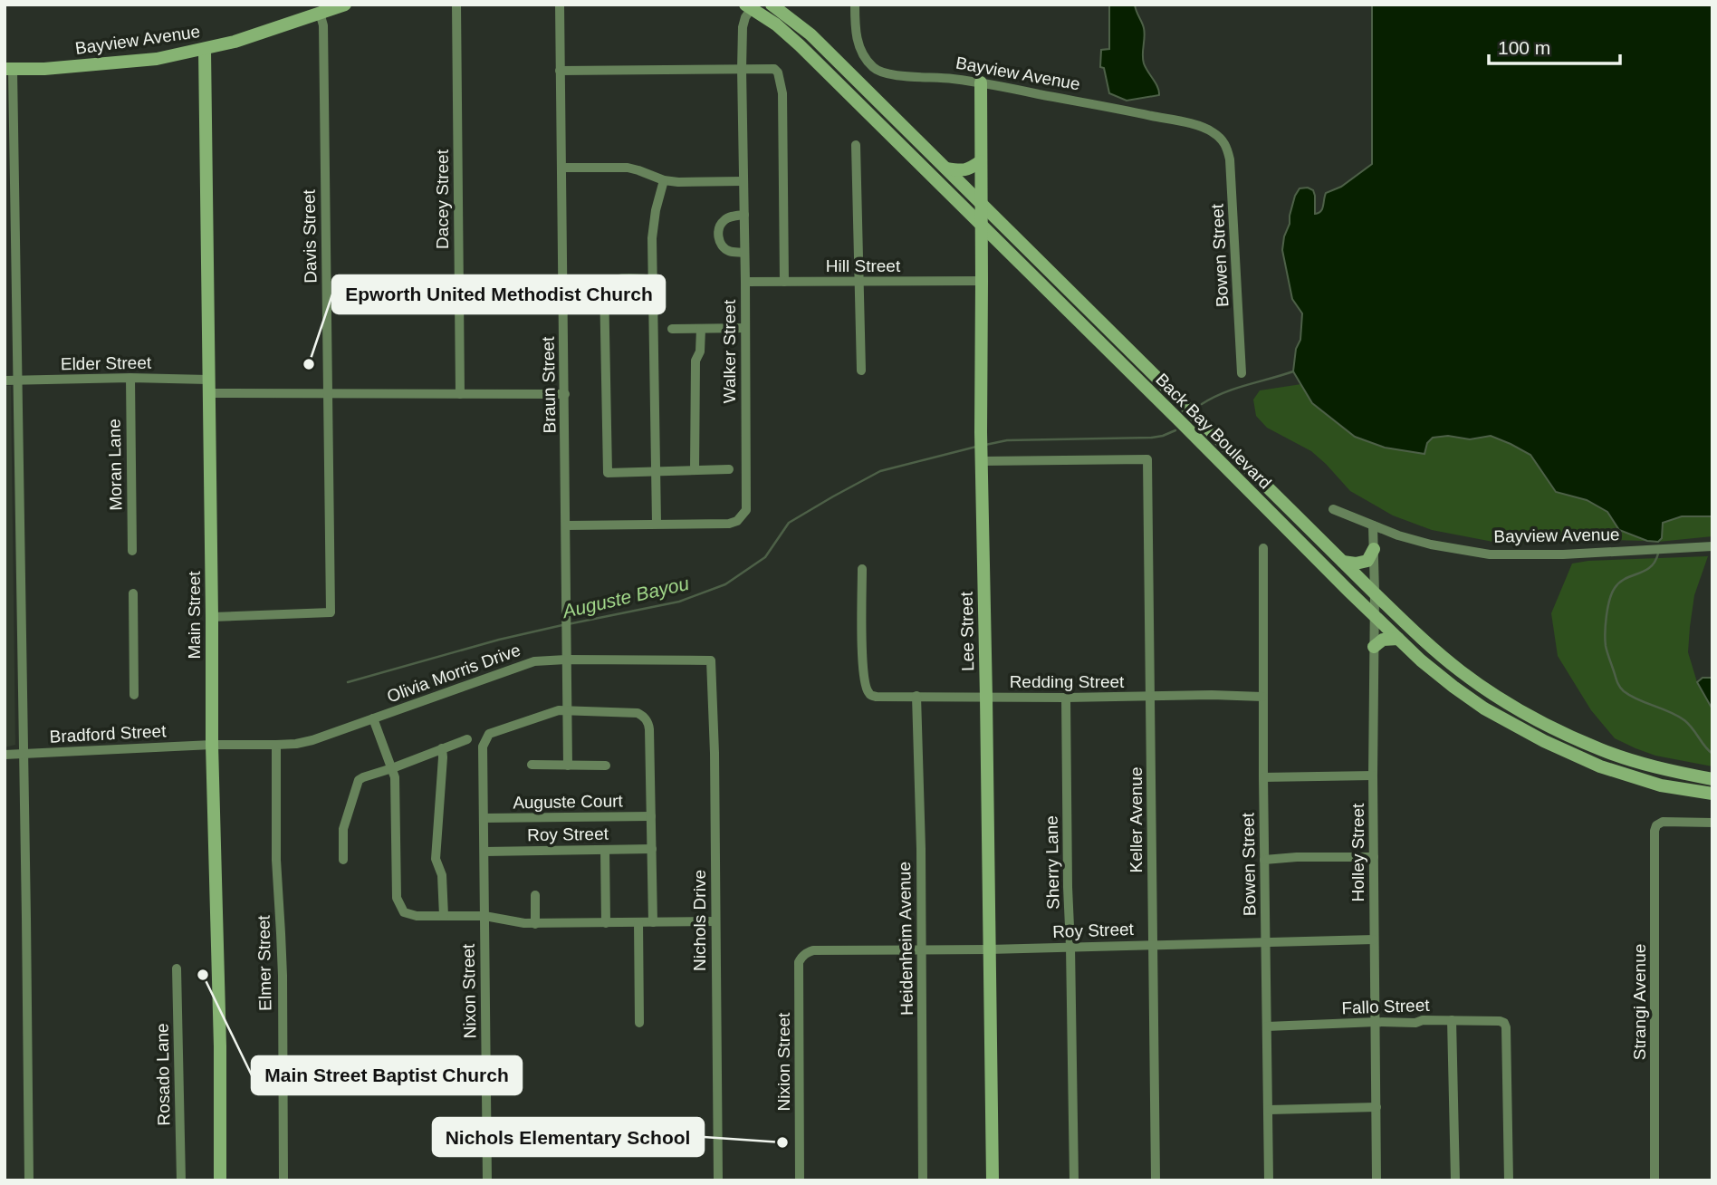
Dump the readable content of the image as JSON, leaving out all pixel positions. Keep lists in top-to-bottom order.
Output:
{
  "streets": {
    "main road": [
      "Bayview Avenue",
      "Back Bay Boulevard",
      "Main Street",
      "Lee Street"
    ],
    "street": [
      "Dacey Street",
      "Davis Street",
      "Bowen Street",
      "Hill Street",
      "Walker Street",
      "Elder Street",
      "Braun Street",
      "Moran Lane",
      "Olivia Morris Drive",
      "Redding Street",
      "Bradford Street",
      "Auguste Court",
      "Keller Avenue",
      "Roy Street",
      "Holley Street",
      "Sherry Lane",
      "Nichols Drive",
      "Heidenheim Avenue",
      "Elmer Street",
      "Nixon Street",
      "Strangi Avenue",
      "Fallo Street",
      "Nixion Street",
      "Rosado Lane"
    ]
  },
  "crossings": [
    ["Bayview Avenue", "Davis Street"],
    ["Bayview Avenue", "Bowen Street"],
    ["Bayview Avenue", "Main Street"],
    ["Bayview Avenue", "Lee Street"],
    ["Bayview Avenue", "Holley Street"],
    ["Davis Street", "Main Street"],
    ["Bowen Street", "Redding Street"],
    ["Bowen Street", "Roy Street"],
    ["Bowen Street", "Fallo Street"],
    ["Hill Street", "Walker Street"],
    ["Hill Street", "Lee Street"],
    ["Walker Street", "Braun Street"],
    ["Walker Street", "Back Bay Boulevard"],
    ["Elder Street", "Moran Lane"],
    ["Elder Street", "Main Street"],
    ["Braun Street", "Olivia Morris Drive"],
    ["Back Bay Boulevard", "Lee Street"],
    ["Back Bay Boulevard", "Holley Street"],
    ["Main Street", "Olivia Morris Drive"],
    ["Main Street", "Bradford Street"],
    ["Lee Street", "Redding Street"],
    ["Lee Street", "Keller Avenue"],
    ["Lee Street", "Roy Street"],
    ["Olivia Morris Drive", "Bradford Street"],
    ["Olivia Morris Drive", "Nichols Drive"],
    ["Olivia Morris Drive", "Elmer Street"],
    ["Redding Street", "Keller Avenue"],
    ["Redding Street", "Sherry Lane"],
    ["Redding Street", "Heidenheim Avenue"],
    ["Keller Avenue", "Roy Street"],
    ["Roy Street", "Holley Street"],
    ["Roy Street", "Sherry Lane"],
    ["Roy Street", "Heidenheim Avenue"],
    ["Roy Street", "Nixion Street"],
    ["Holley Street", "Fallo Street"]
  ],
  "water": ["Auguste Bayou"],
  "places": ["Epworth United Methodist Church", "Main Street Baptist Church", "Nichols Elementary School"],
  "scale_bar": "100 m"
}
